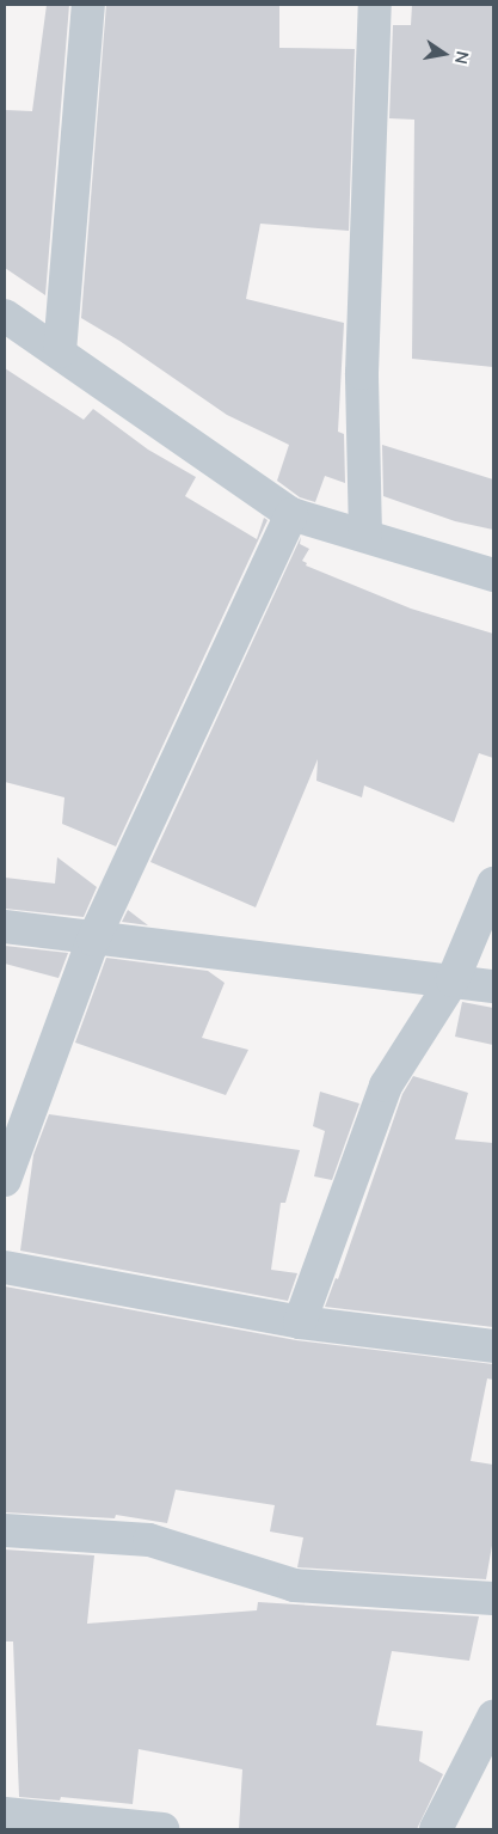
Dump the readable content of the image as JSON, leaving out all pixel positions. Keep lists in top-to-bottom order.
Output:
{
  "north": "right"
}
